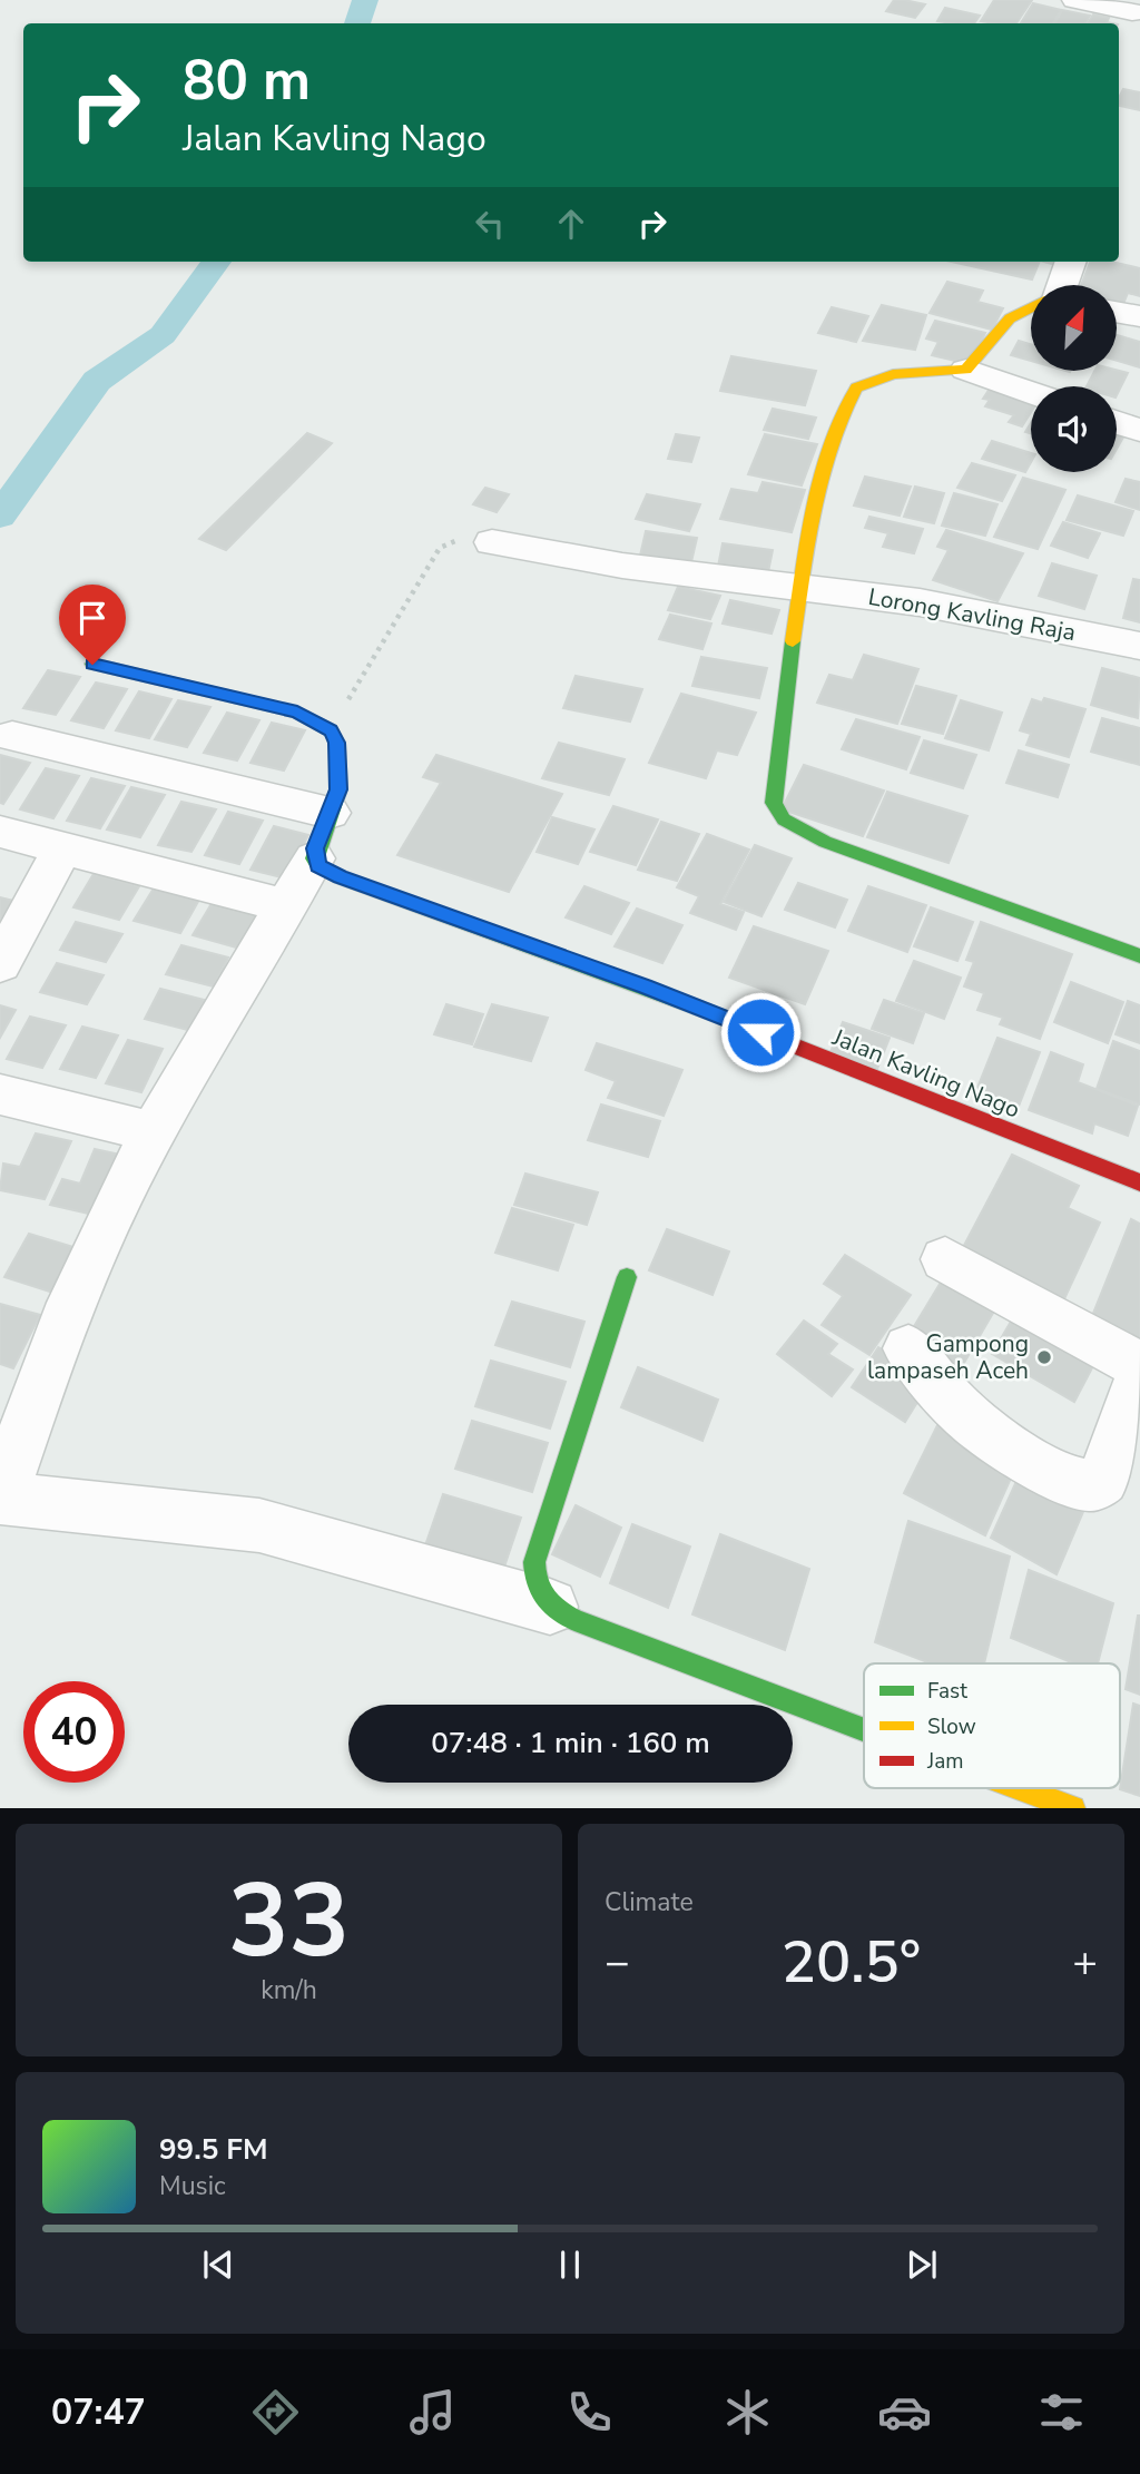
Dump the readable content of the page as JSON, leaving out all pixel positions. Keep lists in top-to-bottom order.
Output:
{
  "streets": {
    "street": ["Lorong Kavling Raja", "Jalan Kavling Nago"]
  },
  "places": ["Gampong lampaseh Aceh"],
  "legend": ["Fast", "Slow", "Jam"],
  "north": "top right",
  "page": {
    "turn": ["80 m", "Jalan Kavling Nago"],
    "limit": "40",
    "trip": "07:48 · 1 min · 160 m",
    "tile": [
      ["33", "km/h"],
      "Climate"
    ],
    "heat": ["−", "20.5°", "+"],
    "song": ["99.5 FM", "Music"],
    "tabs": "07:47"
  }
}
